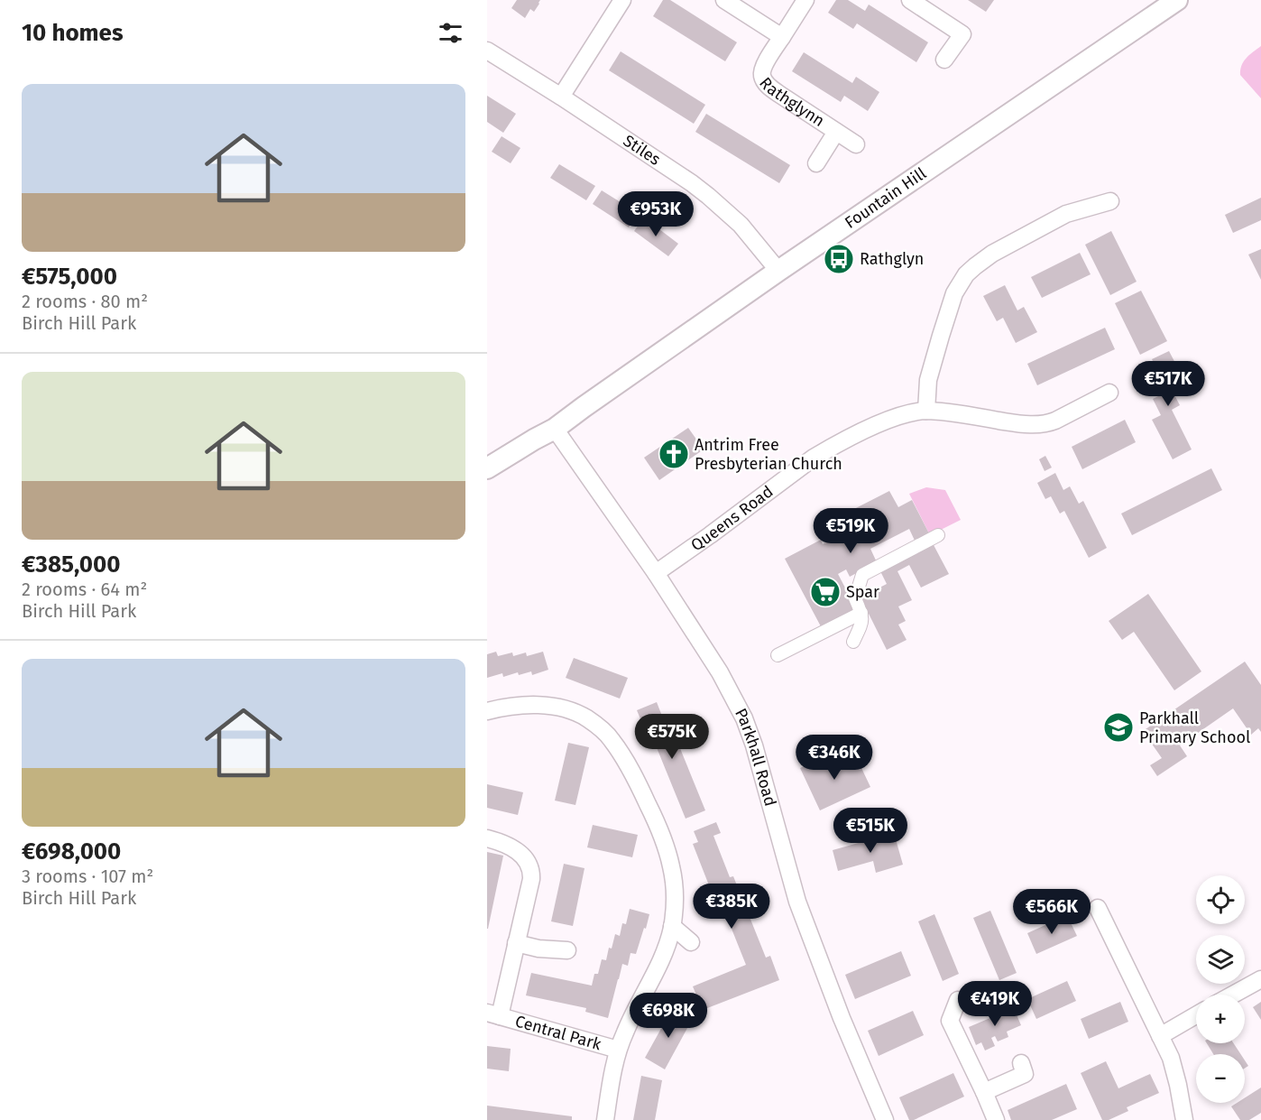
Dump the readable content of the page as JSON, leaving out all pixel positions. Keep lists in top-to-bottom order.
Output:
{
  "streets": {
    "street": [
      "Rathglynn",
      "Stiles",
      "Fountain Hill",
      "Queens Road",
      "Parkhall Road",
      "Central Park"
    ]
  },
  "crossings": [
    ["Stiles", "Fountain Hill"],
    ["Fountain Hill", "Parkhall Road"],
    ["Queens Road", "Parkhall Road"]
  ],
  "places": {
    "bus stop": ["Rathglyn"],
    "church": ["Antrim Free Presbyterian Church"],
    "supermarket": ["Spar"],
    "school or university": ["Parkhall Primary School"]
  },
  "page": {
    "heading": "10 homes",
    "list": [
      {
        "name": "€575,000",
        "note": "2 rooms · 80 m² · Birch Hill Park"
      },
      {
        "name": "€385,000",
        "note": "2 rooms · 64 m² · Birch Hill Park"
      },
      {
        "name": "€698,000",
        "note": "3 rooms · 107 m² · Birch Hill Park"
      }
    ],
    "price": [
      "€953K",
      "€517K",
      "€519K",
      "€575K",
      "€346K",
      "€515K",
      "€385K",
      "€566K",
      "€419K",
      "€698K"
    ],
    "map_buttons": ["+", "−"]
  }
}
